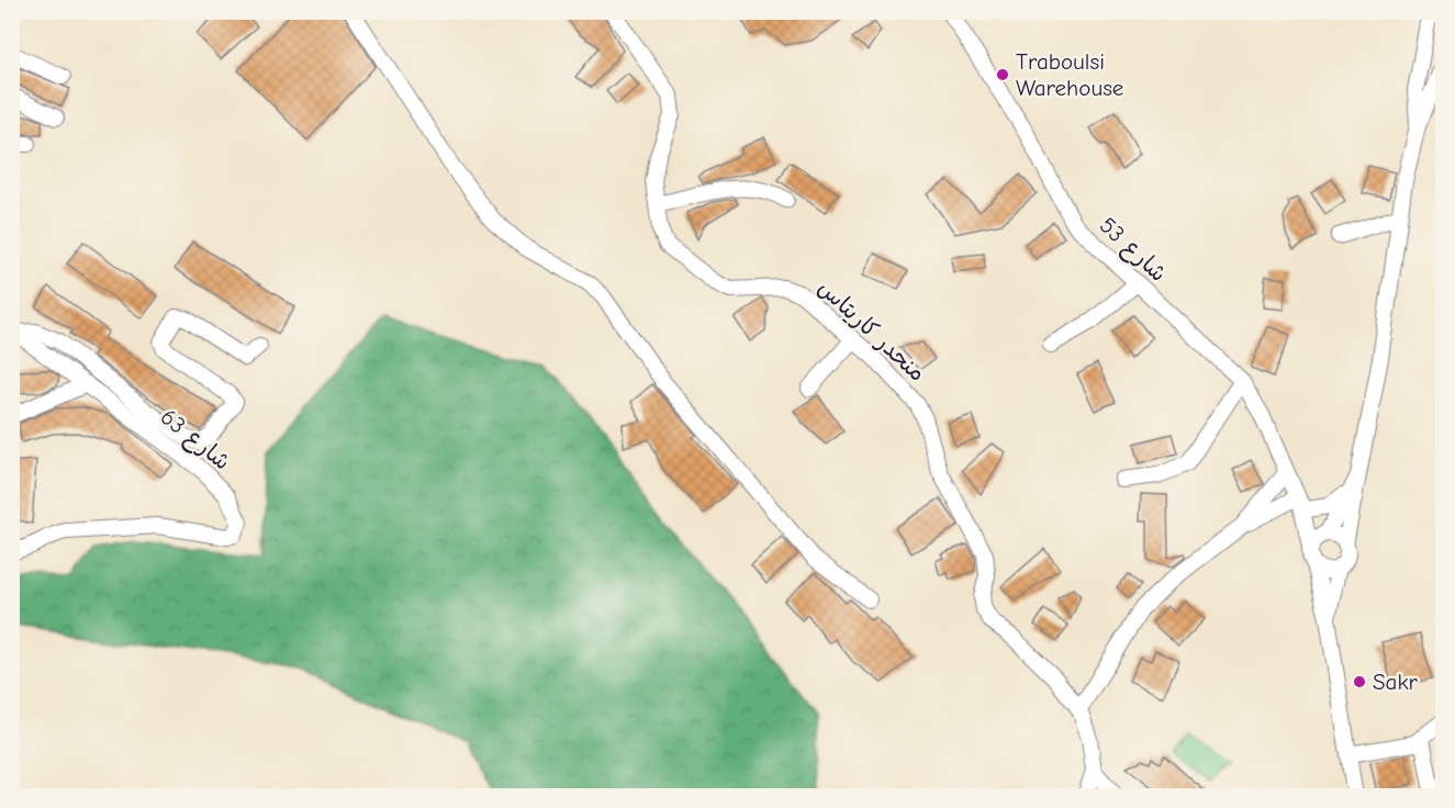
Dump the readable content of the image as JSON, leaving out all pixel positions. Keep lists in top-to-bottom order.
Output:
{
  "streets": {
    "street": ["شارع 53", "منحدر كاريتاس", "شارع 63"]
  },
  "places": ["Traboulsi Warehouse", "Sakr"]
}
